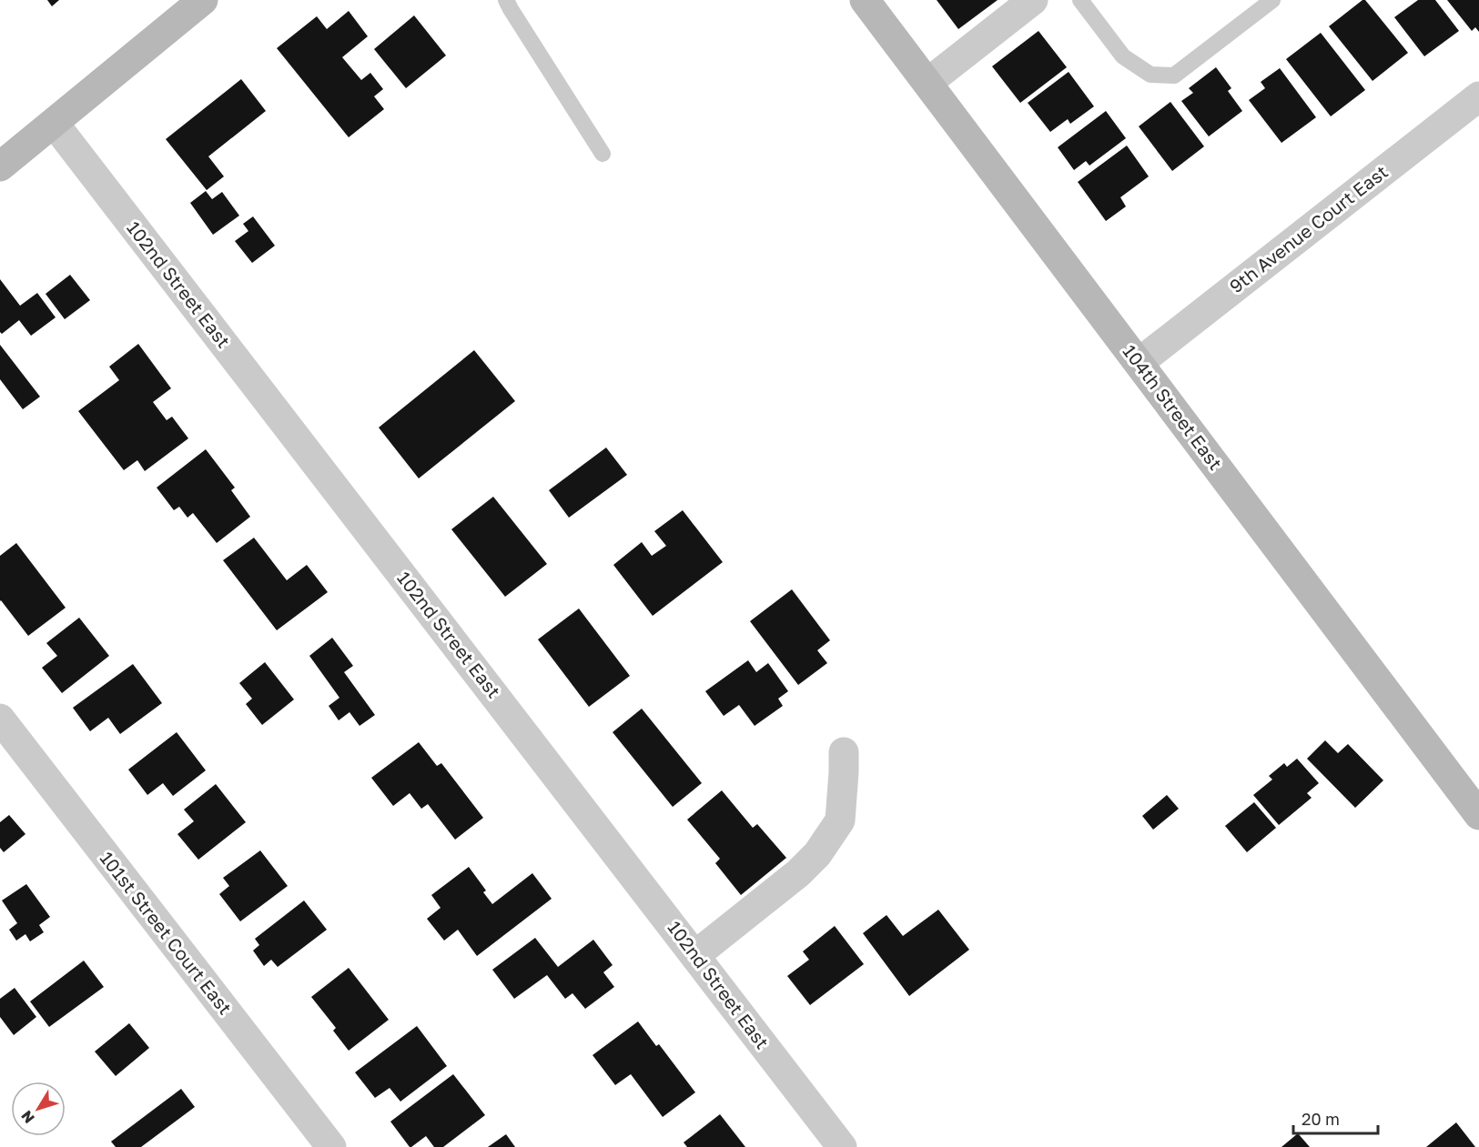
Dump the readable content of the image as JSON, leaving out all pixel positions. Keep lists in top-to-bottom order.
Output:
{
  "streets": {
    "street": [
      "9th Avenue Court East",
      "102nd Street East",
      "104th Street East",
      "101st Street Court East"
    ]
  },
  "crossings": [
    ["9th Avenue Court East", "104th Street East"]
  ],
  "scale_bar": "20 m",
  "north": "bottom left"
}
